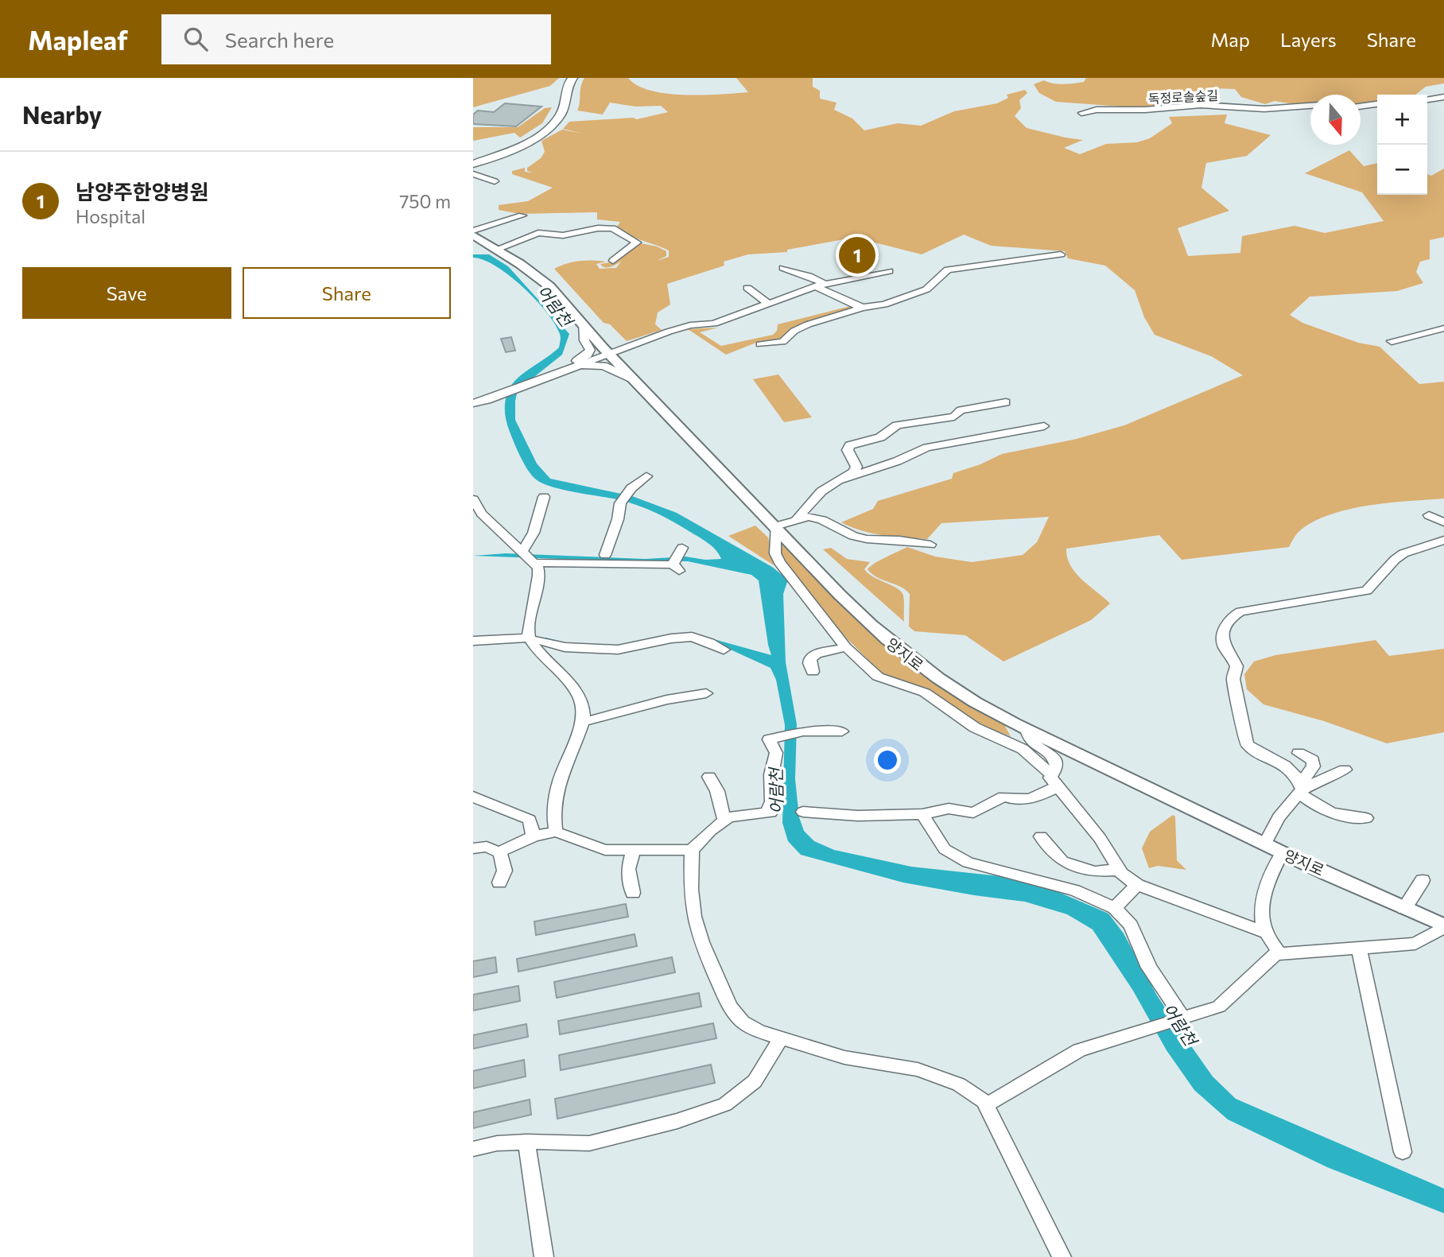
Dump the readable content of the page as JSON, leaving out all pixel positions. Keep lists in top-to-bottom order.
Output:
{
  "streets": {
    "street": ["독정로솔숲길", "양지로"]
  },
  "water": ["어람천"],
  "north": "bottom",
  "page": {
    "header": "Mapleaf",
    "search": "Search here",
    "nav": ["Map", "Layers", "Share"],
    "heading": "Nearby",
    "map_buttons": ["+", "−"],
    "list": [
      {
        "mark": "1",
        "name": "남양주한양병원",
        "note": "Hospital",
        "value": "750 m"
      }
    ],
    "pins": "1",
    "buttons": ["Save", "Share"]
  }
}
